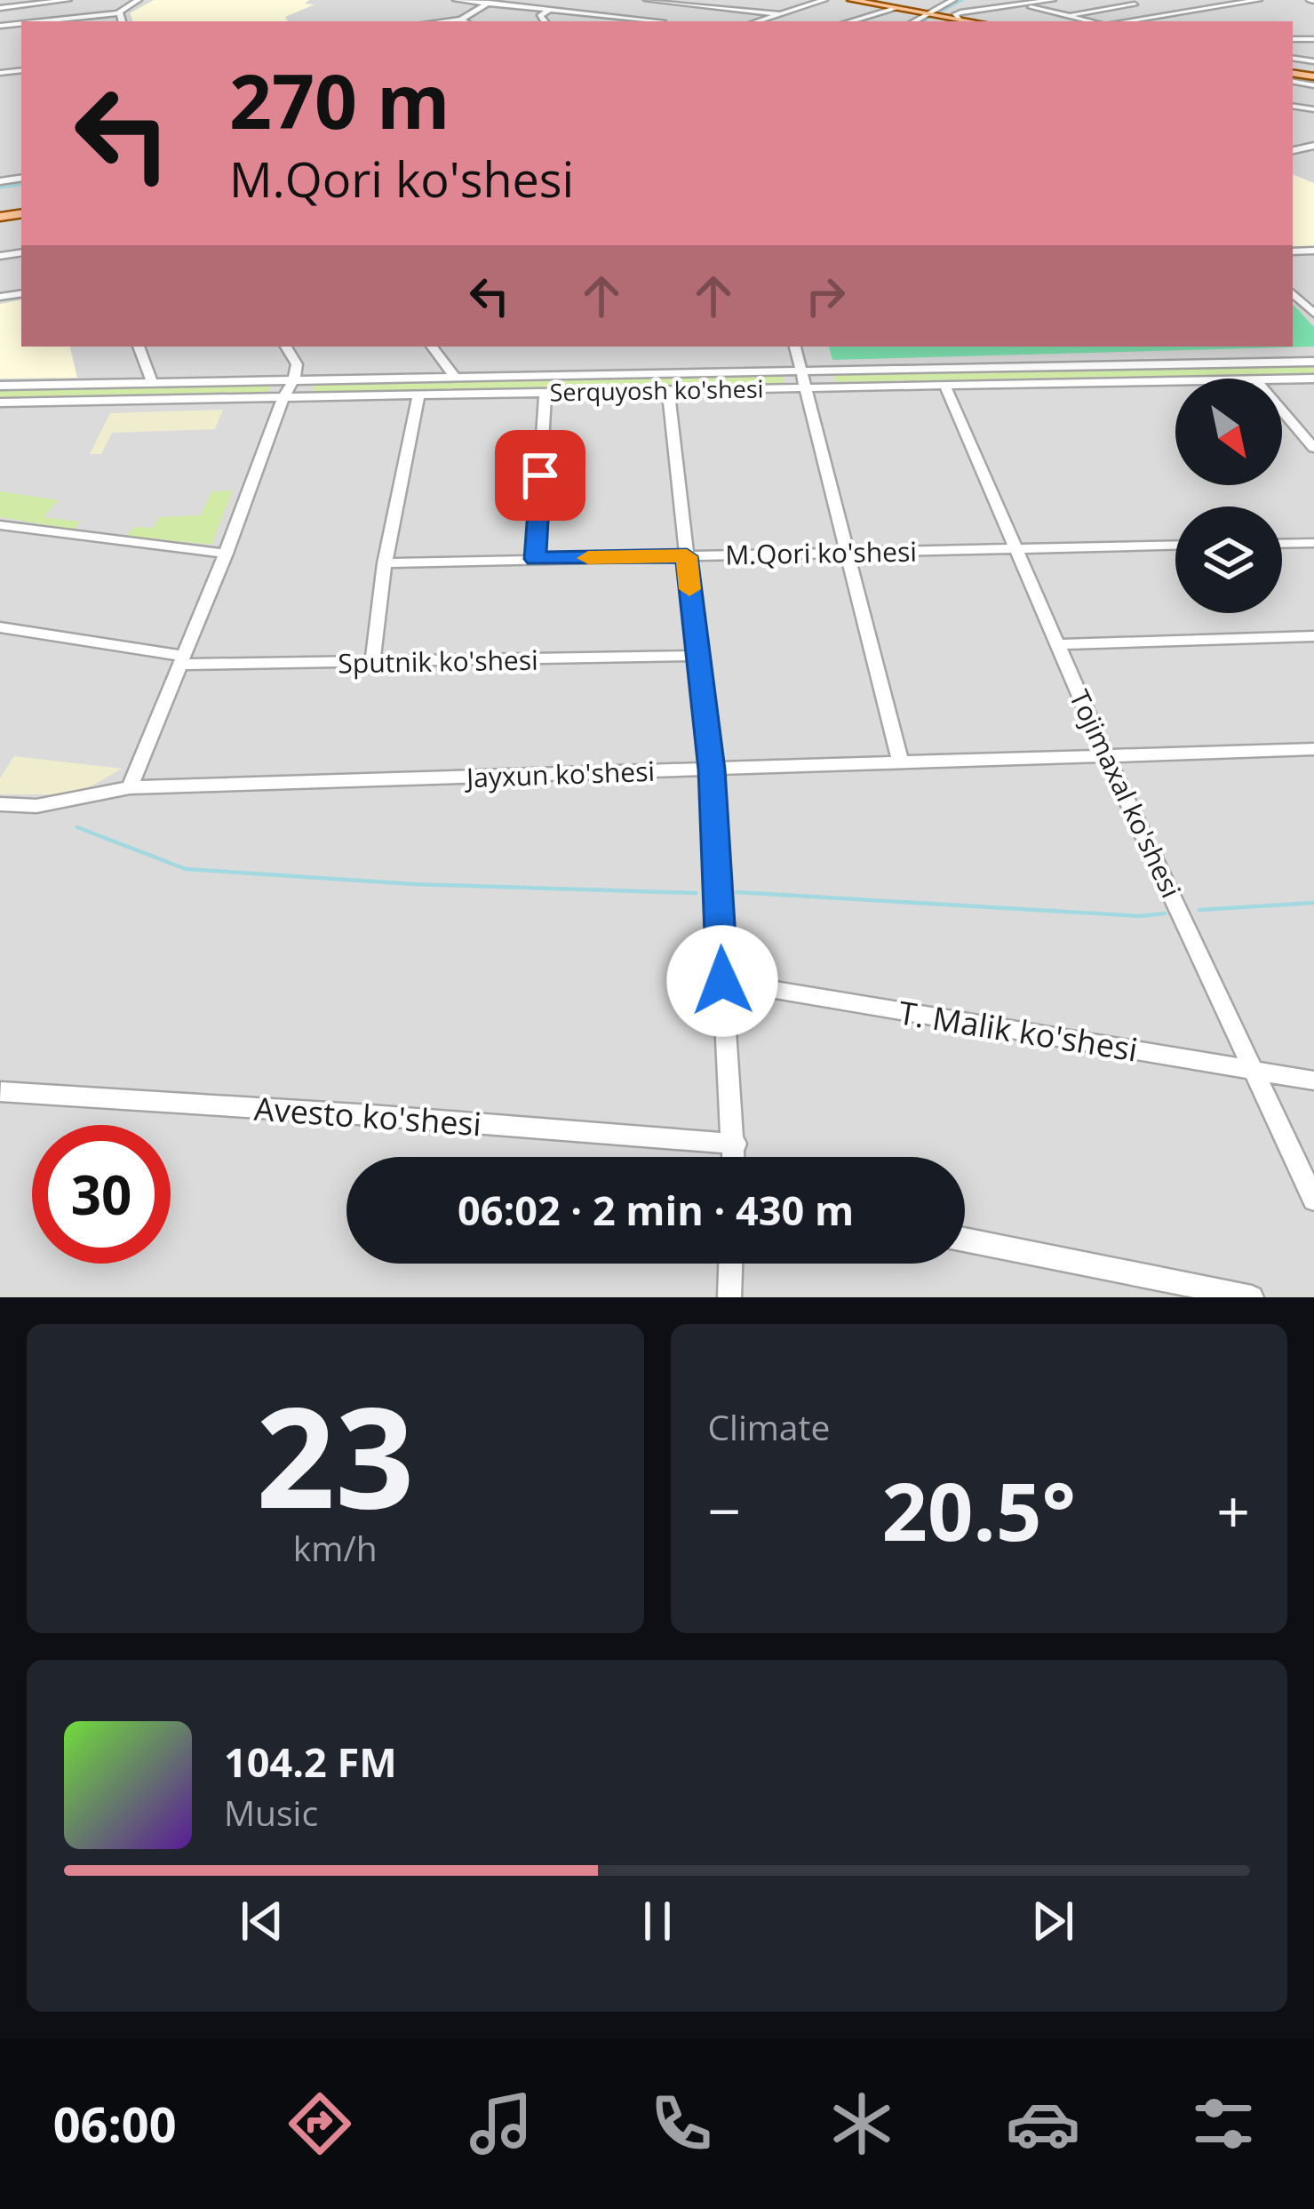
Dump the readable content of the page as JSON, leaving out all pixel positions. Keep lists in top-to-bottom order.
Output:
{
  "streets": {
    "street": [
      "Serquyosh ko'shesi",
      "M.Qori ko'shesi",
      "Sputnik ko'shesi",
      "Jayxun ko'shesi",
      "Tojimaxal ko'shesi",
      "T. Malik ko'shesi",
      "Avesto ko'shesi"
    ]
  },
  "crossings": [
    ["Serquyosh ko'shesi", "Tojimaxal ko'shesi"],
    ["M.Qori ko'shesi", "Tojimaxal ko'shesi"],
    ["Jayxun ko'shesi", "Tojimaxal ko'shesi"],
    ["Tojimaxal ko'shesi", "T. Malik ko'shesi"]
  ],
  "north": "bottom right",
  "page": {
    "turn": ["270 m", "M.Qori ko'shesi"],
    "limit": "30",
    "trip": "06:02 · 2 min · 430 m",
    "tile": [
      ["23", "km/h"],
      "Climate"
    ],
    "heat": ["−", "20.5°", "+"],
    "song": ["104.2 FM", "Music"],
    "tabs": "06:00"
  }
}
